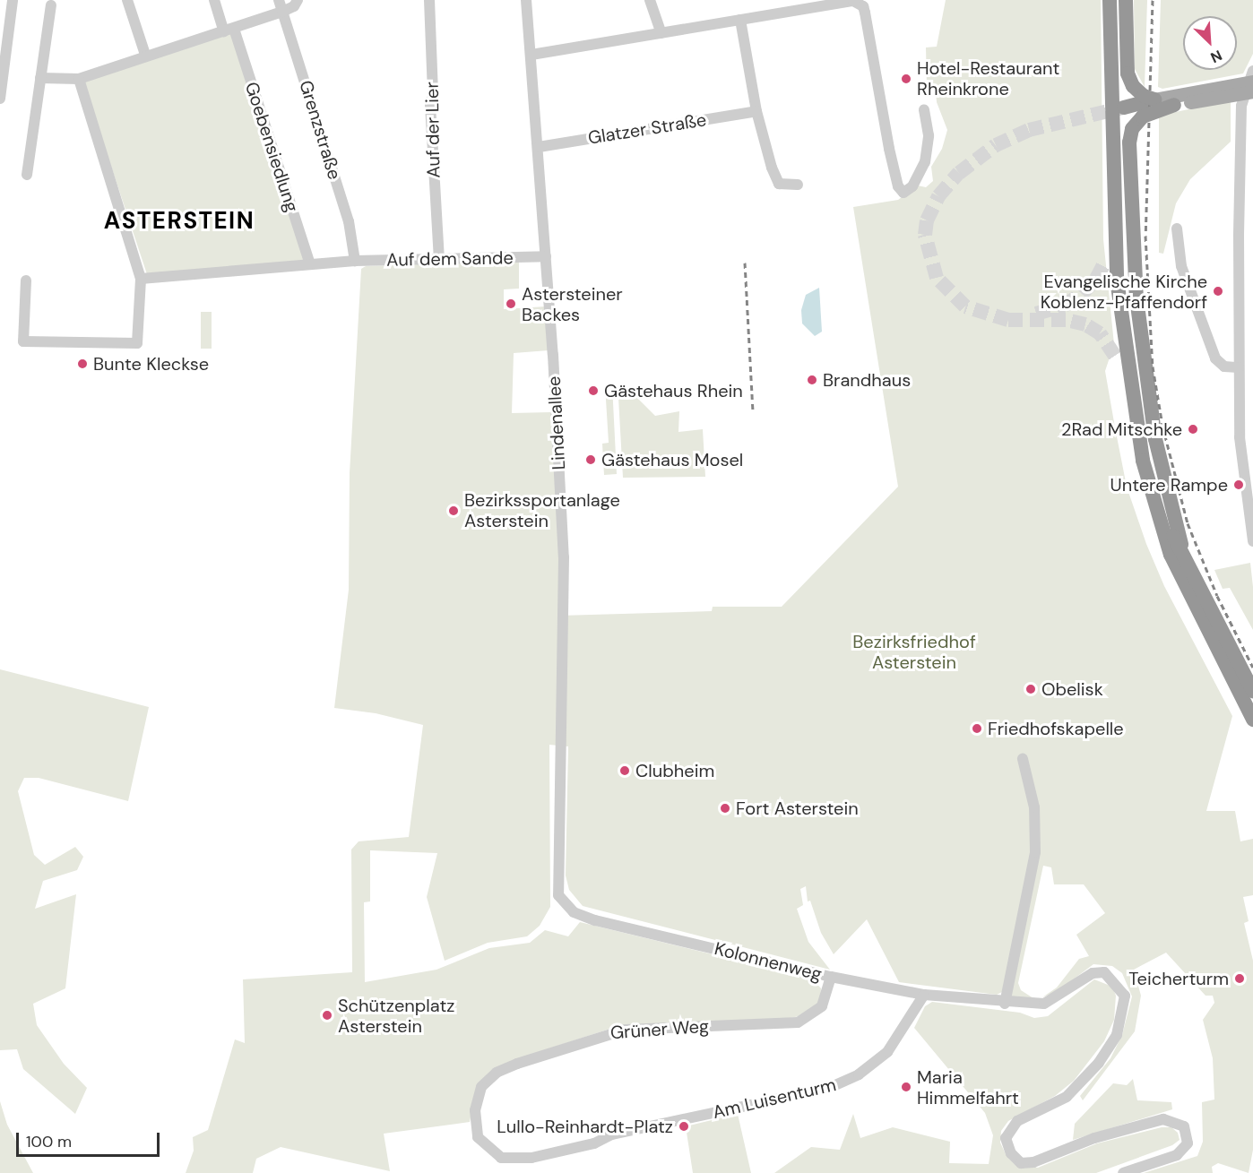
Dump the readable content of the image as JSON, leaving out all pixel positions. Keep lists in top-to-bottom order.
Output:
{
  "streets": {
    "street": [
      "Glatzer Straße",
      "Grenzstraße",
      "Auf der Lier",
      "Goebensiedlung",
      "Auf dem Sande",
      "Lindenallee",
      "Kolonnenweg",
      "Grüner Weg",
      "Am Luisenturm"
    ]
  },
  "crossings": [
    ["Glatzer Straße", "Lindenallee"],
    ["Grenzstraße", "Auf dem Sande"],
    ["Auf der Lier", "Auf dem Sande"],
    ["Auf dem Sande", "Lindenallee"],
    ["Lindenallee", "Kolonnenweg"],
    ["Kolonnenweg", "Grüner Weg"],
    ["Kolonnenweg", "Am Luisenturm"],
    ["Grüner Weg", "Am Luisenturm"]
  ],
  "districts": ["ASTERSTEIN"],
  "parks": ["Bezirksfriedhof Asterstein"],
  "places": [
    "Hotel-Restaurant Rheinkrone",
    "Evangelische Kirche Koblenz-Pfaffendorf",
    "Astersteiner Backes",
    "Bunte Kleckse",
    "Brandhaus",
    "Gästehaus Rhein",
    "2Rad Mitschke",
    "Gästehaus Mosel",
    "Untere Rampe",
    "Bezirkssportanlage Asterstein",
    "Obelisk",
    "Friedhofskapelle",
    "Clubheim",
    "Fort Asterstein",
    "Teicherturm",
    "Schützenplatz Asterstein",
    "Maria Himmelfahrt",
    "Lullo-Reinhardt-Platz"
  ],
  "scale_bar": "100 m",
  "north": "bottom right"
}
